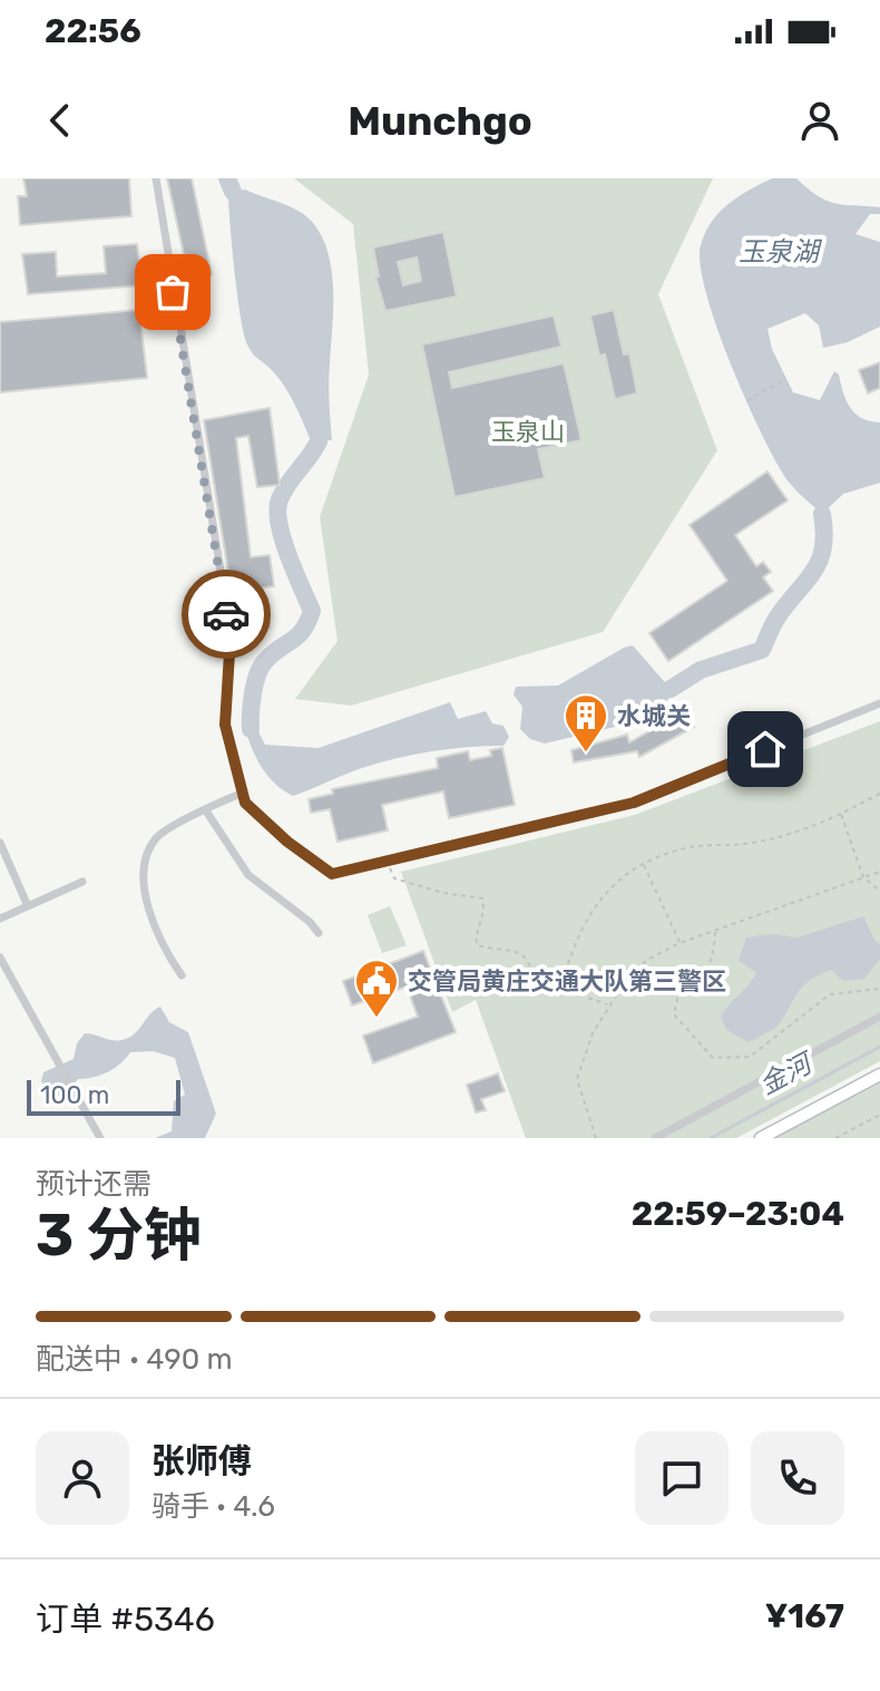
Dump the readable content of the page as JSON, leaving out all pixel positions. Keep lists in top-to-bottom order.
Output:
{
  "water": ["玉泉湖", "金河"],
  "parks": ["玉泉山"],
  "places": {
    "building": ["水城关"],
    "public building": ["交管局黄庄交通大队第三警区"]
  },
  "scale_bar": "100 m",
  "page": {
    "status": "22:56",
    "header": "Munchgo",
    "scale": "100 m",
    "heading": ["3 分钟", "预计还需", "22:59–23:04"],
    "panel": [
      "张师傅",
      "骑手 · 4.6",
      "订单 #5346",
      "¥167"
    ],
    "bar": "配送中 · 490 m"
  }
}
